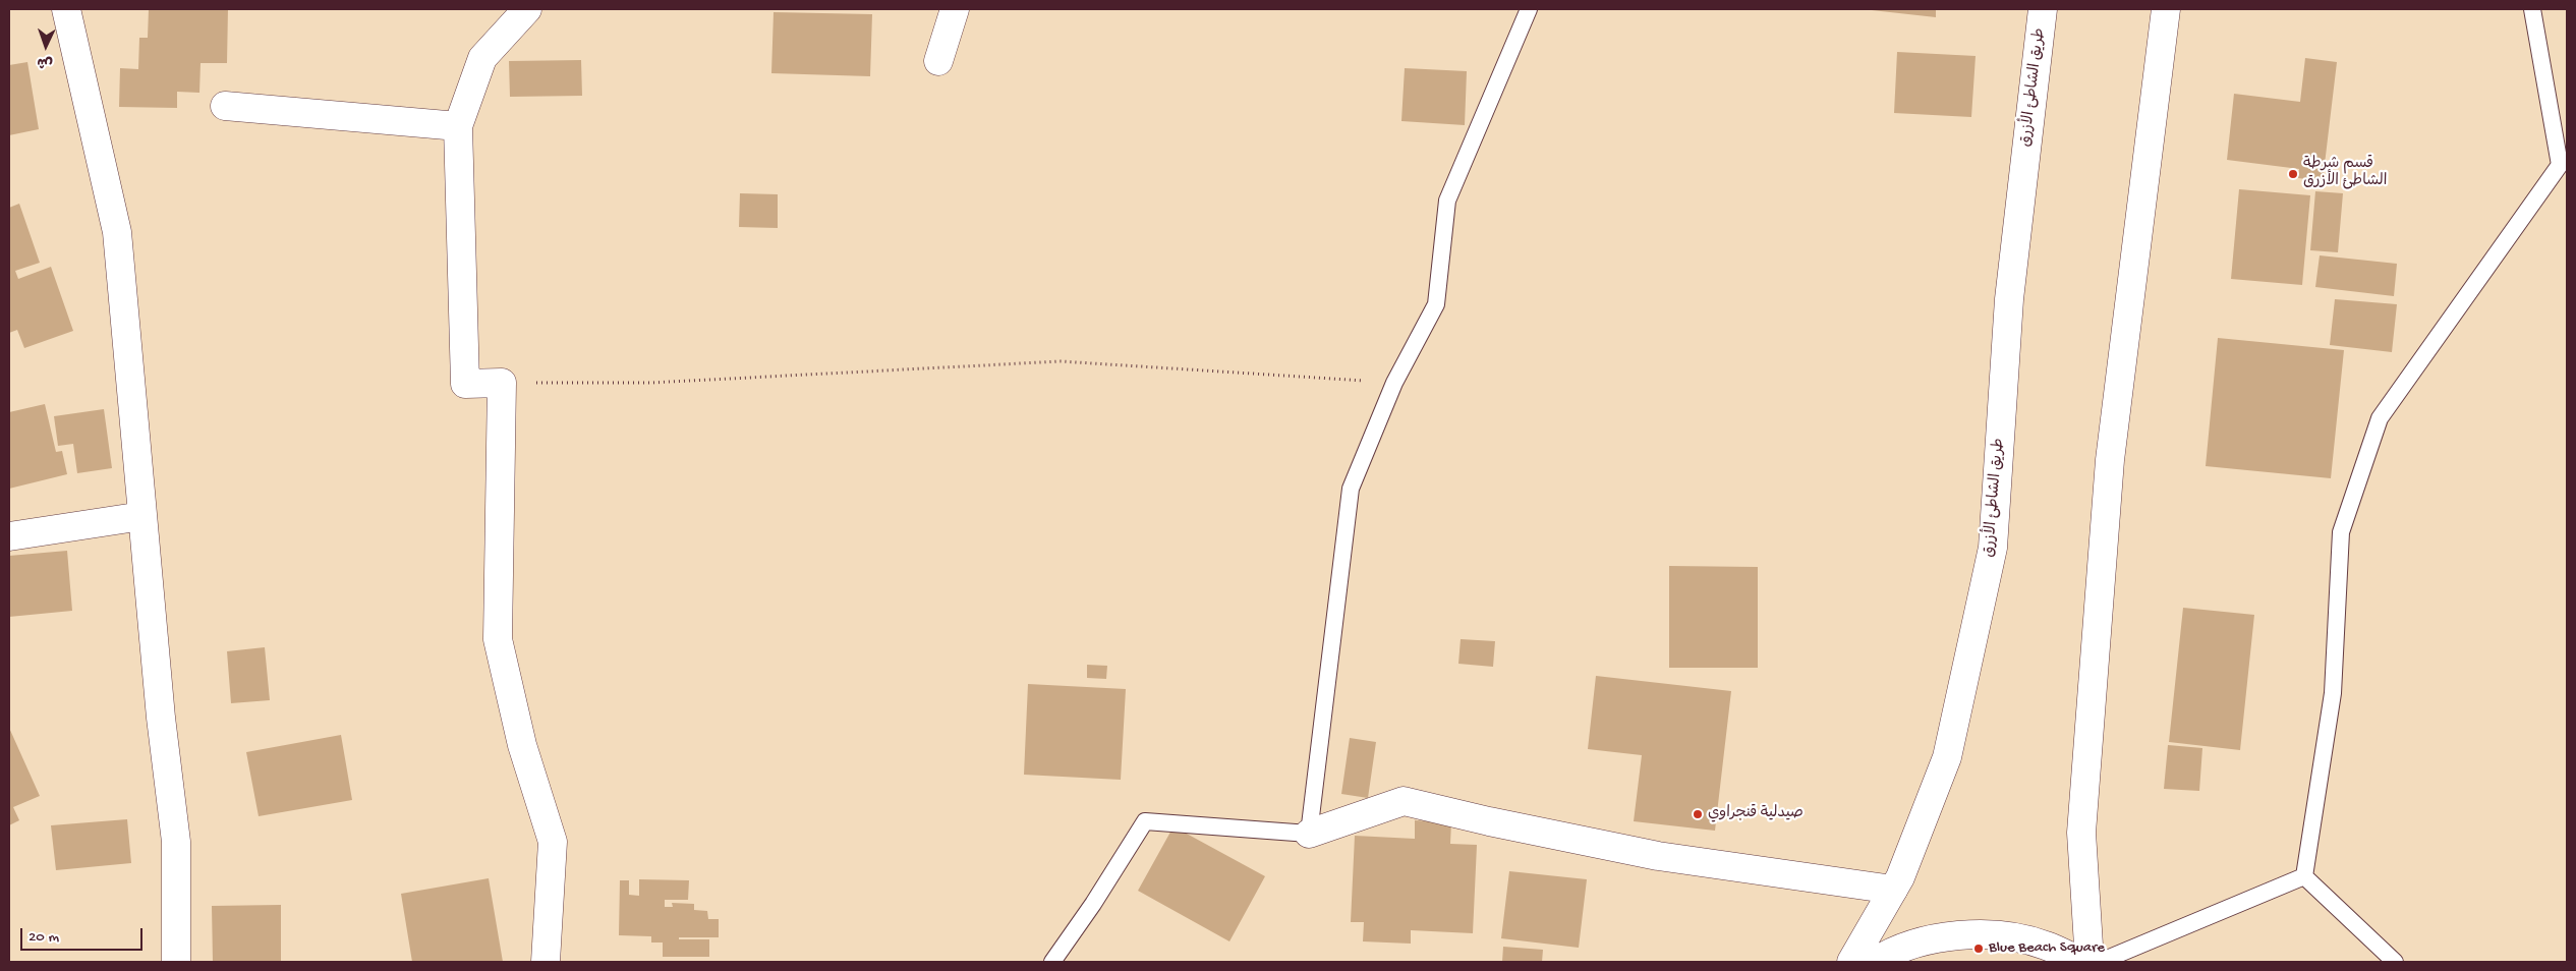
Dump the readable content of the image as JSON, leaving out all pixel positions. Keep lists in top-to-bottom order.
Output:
{
  "streets": {
    "street": ["طريق الشاطئ الأزرق"]
  },
  "places": ["قسم شرطة الشاطئ الأزرق", "صيدلية قنجراوي", "Blue Beach Square"],
  "scale_bar": "20 m",
  "north": "bottom"
}
